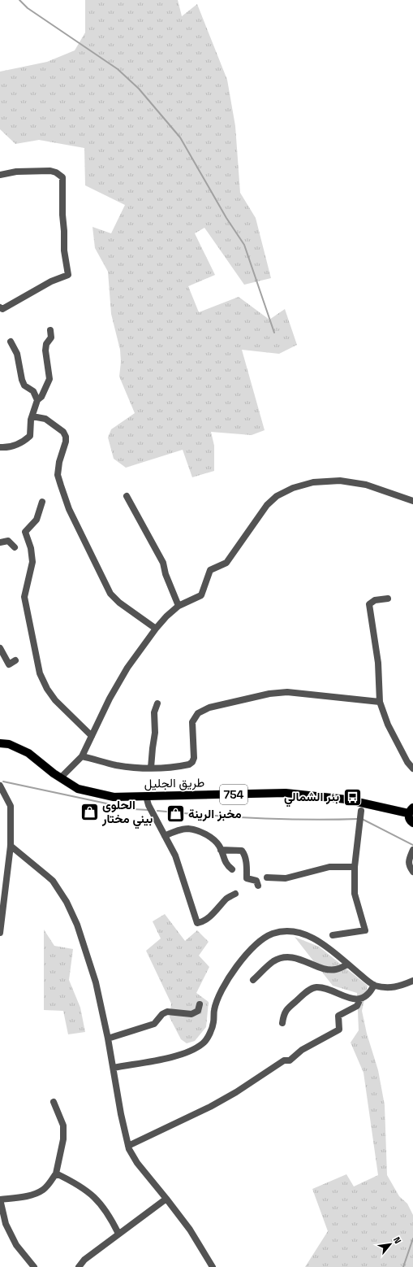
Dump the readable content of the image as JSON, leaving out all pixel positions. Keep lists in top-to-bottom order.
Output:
{
  "streets": {
    "main road": ["طريق الجليل", "754"]
  },
  "places": {
    "bus stop": ["بئر الشمالي"],
    "shop": ["الحلوى بيني مختار", "مخبز الرينة"]
  },
  "north": "top right"
}
